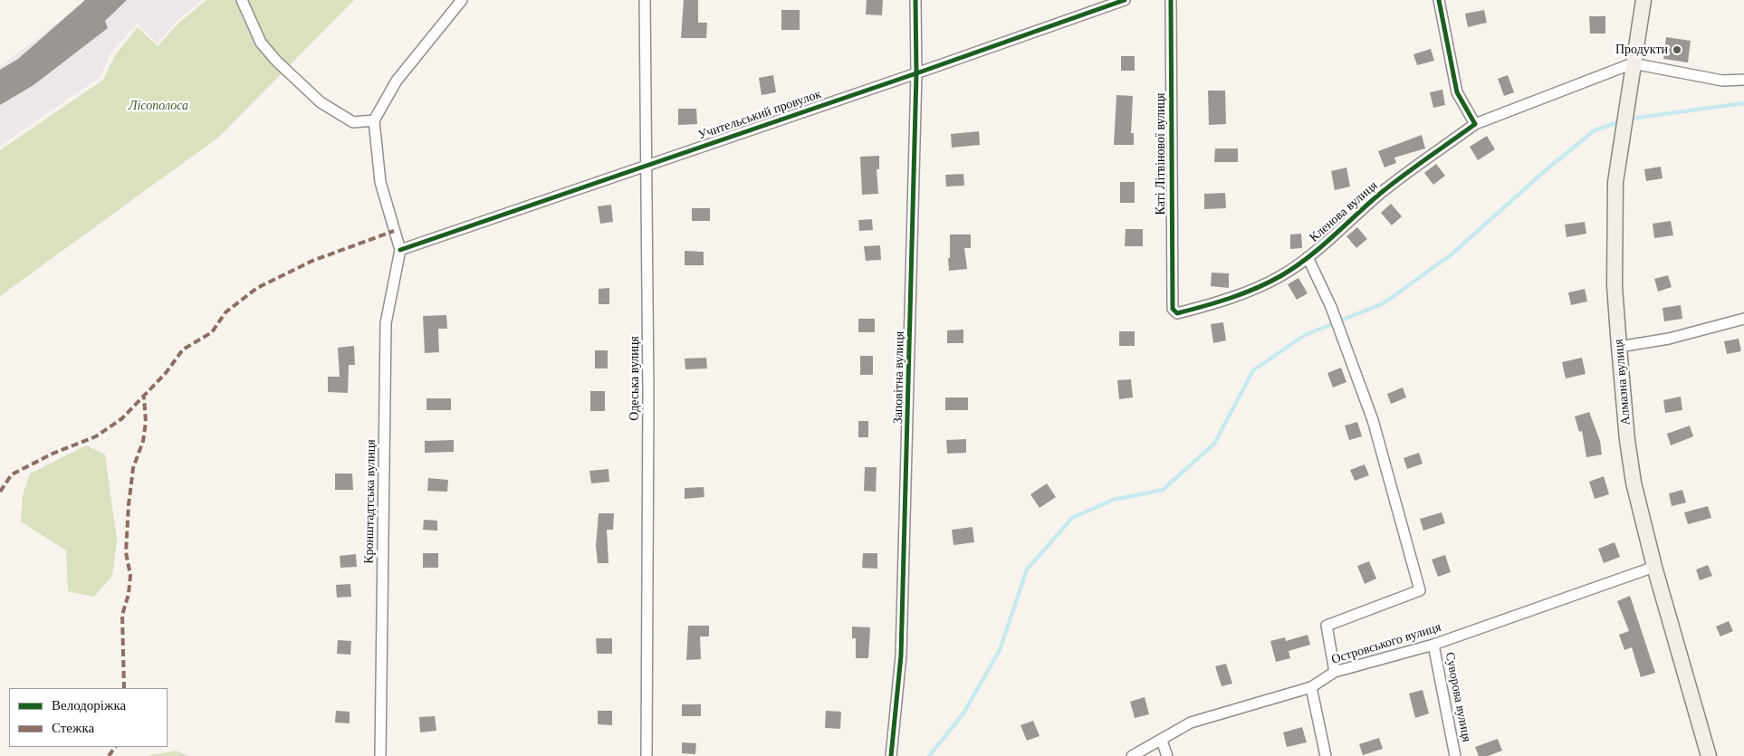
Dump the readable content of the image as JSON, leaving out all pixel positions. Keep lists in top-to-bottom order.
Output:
{
  "streets": {
    "main road": ["Алмазна вулиця"],
    "street": [
      "Учительський провулок",
      "Каті Літвінової вулиця",
      "Кленова вулиця",
      "Заповітна вулиця",
      "Одеська вулиця",
      "Кронштадтська вулиця",
      "Островського вулиця",
      "Суворова вулиця"
    ]
  },
  "crossings": [
    ["Учительський провулок", "Заповітна вулиця"],
    ["Учительський провулок", "Одеська вулиця"],
    ["Учительський провулок", "Кронштадтська вулиця"],
    ["Каті Літвінової вулиця", "Кленова вулиця"],
    ["Кленова вулиця", "Алмазна вулиця"],
    ["Алмазна вулиця", "Островського вулиця"],
    ["Островського вулиця", "Суворова вулиця"]
  ],
  "parks": ["Лісополоса"],
  "places": ["Продукти"],
  "legend": ["Велодоріжка", "Стежка"]
}
